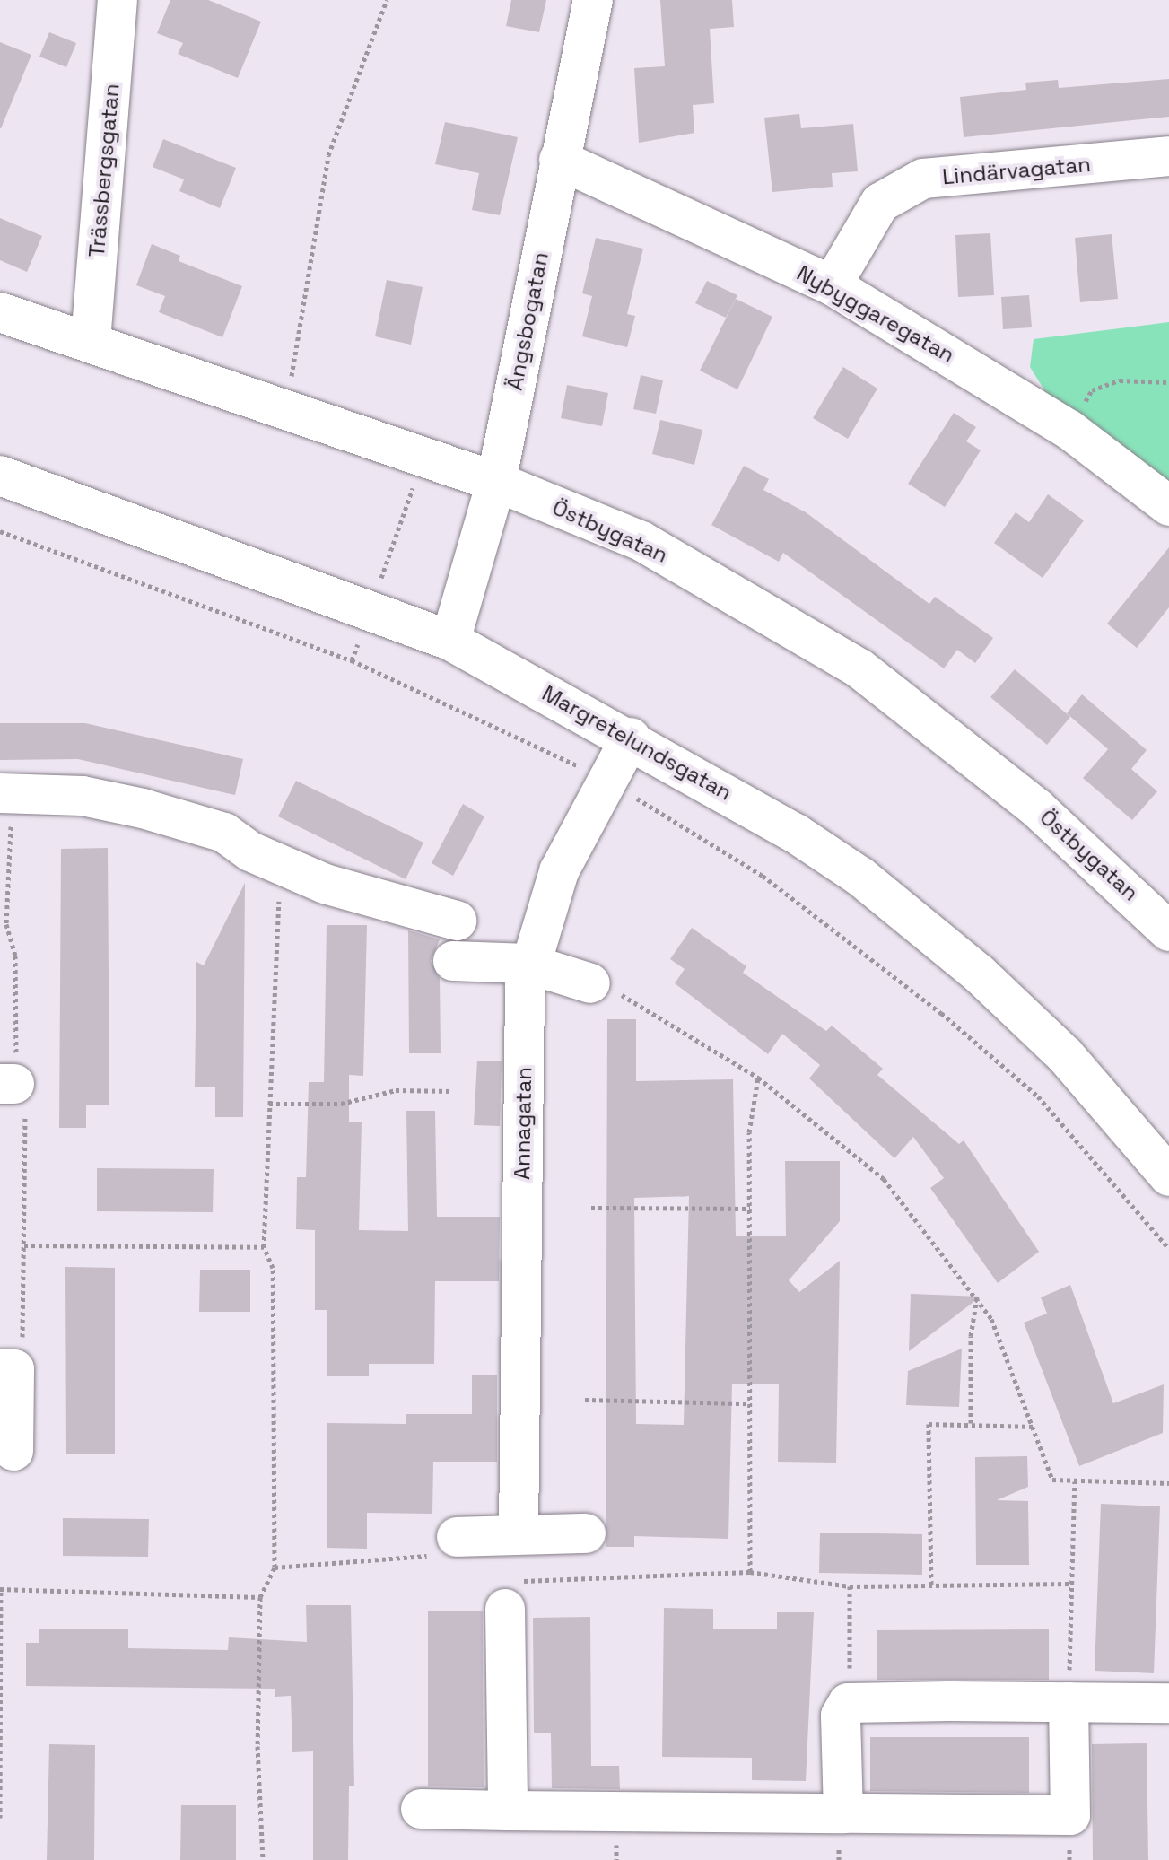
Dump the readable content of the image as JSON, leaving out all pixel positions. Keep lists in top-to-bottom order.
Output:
{
  "streets": {
    "street": [
      "Trässbergsgatan",
      "Lindärvagatan",
      "Nybyggaregatan",
      "Ängsbogatan",
      "Östbygatan",
      "Margretelundsgatan",
      "Annagatan"
    ]
  },
  "crossings": [
    ["Trässbergsgatan", "Östbygatan"],
    ["Lindärvagatan", "Nybyggaregatan"],
    ["Nybyggaregatan", "Ängsbogatan"],
    ["Ängsbogatan", "Östbygatan"],
    ["Ängsbogatan", "Margretelundsgatan"],
    ["Margretelundsgatan", "Annagatan"]
  ]
}
